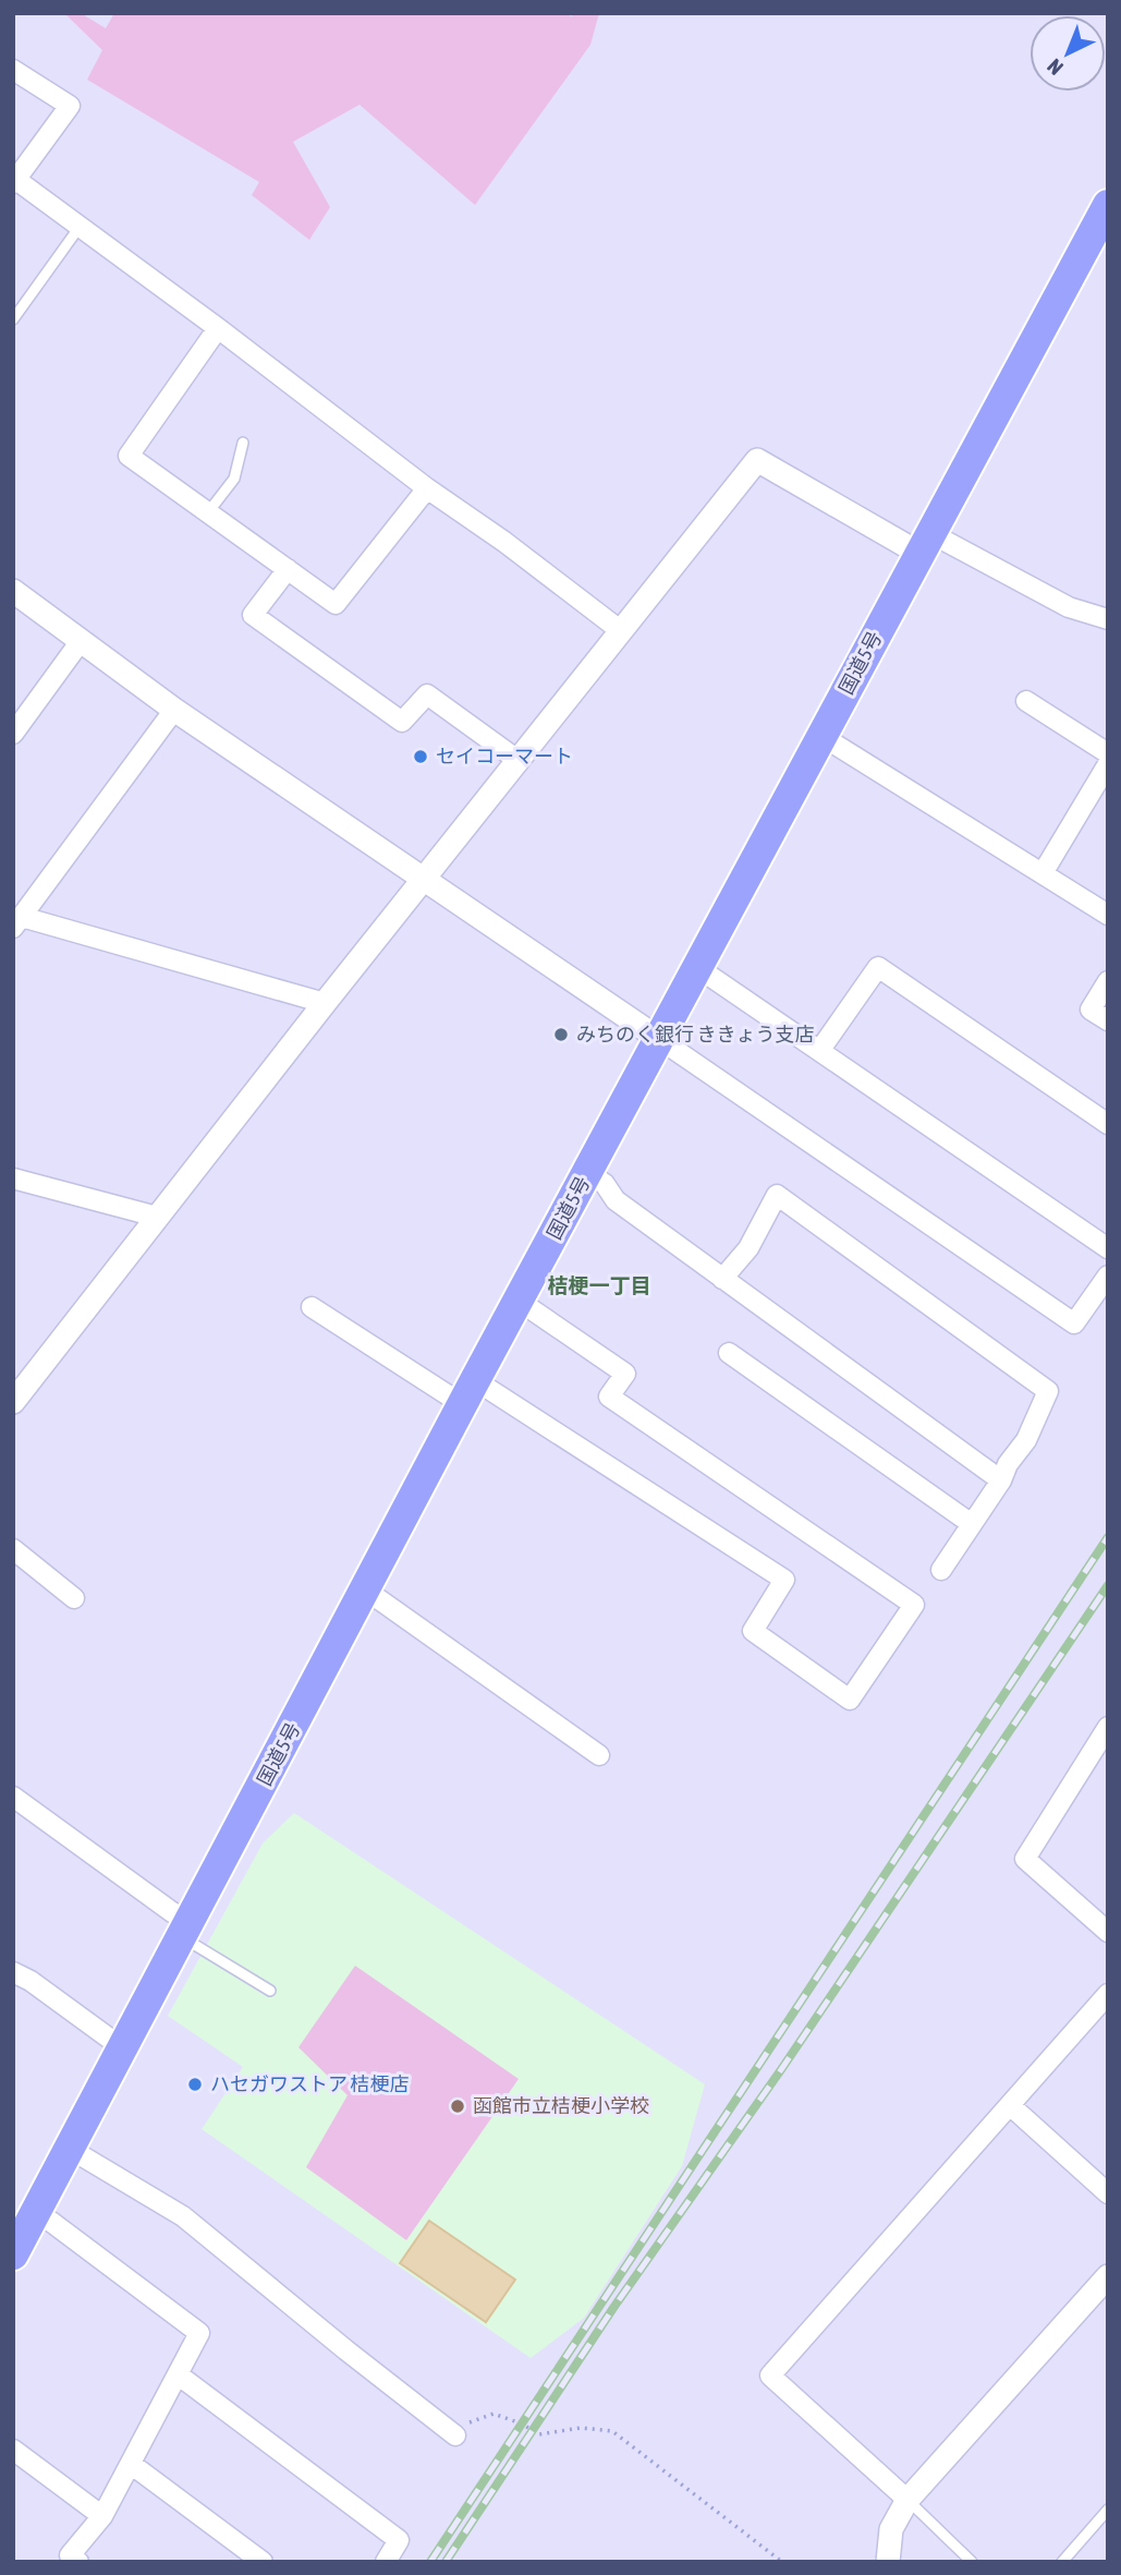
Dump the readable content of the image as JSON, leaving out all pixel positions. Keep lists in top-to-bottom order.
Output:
{
  "streets": {
    "highway": ["国道5号"]
  },
  "districts": ["桔梗一丁目"],
  "places": [
    "セイコーマート",
    "みちのく銀行 ききょう支店",
    "ハセガワストア 桔梗店",
    "函館市立桔梗小学校"
  ],
  "north": "bottom left"
}
